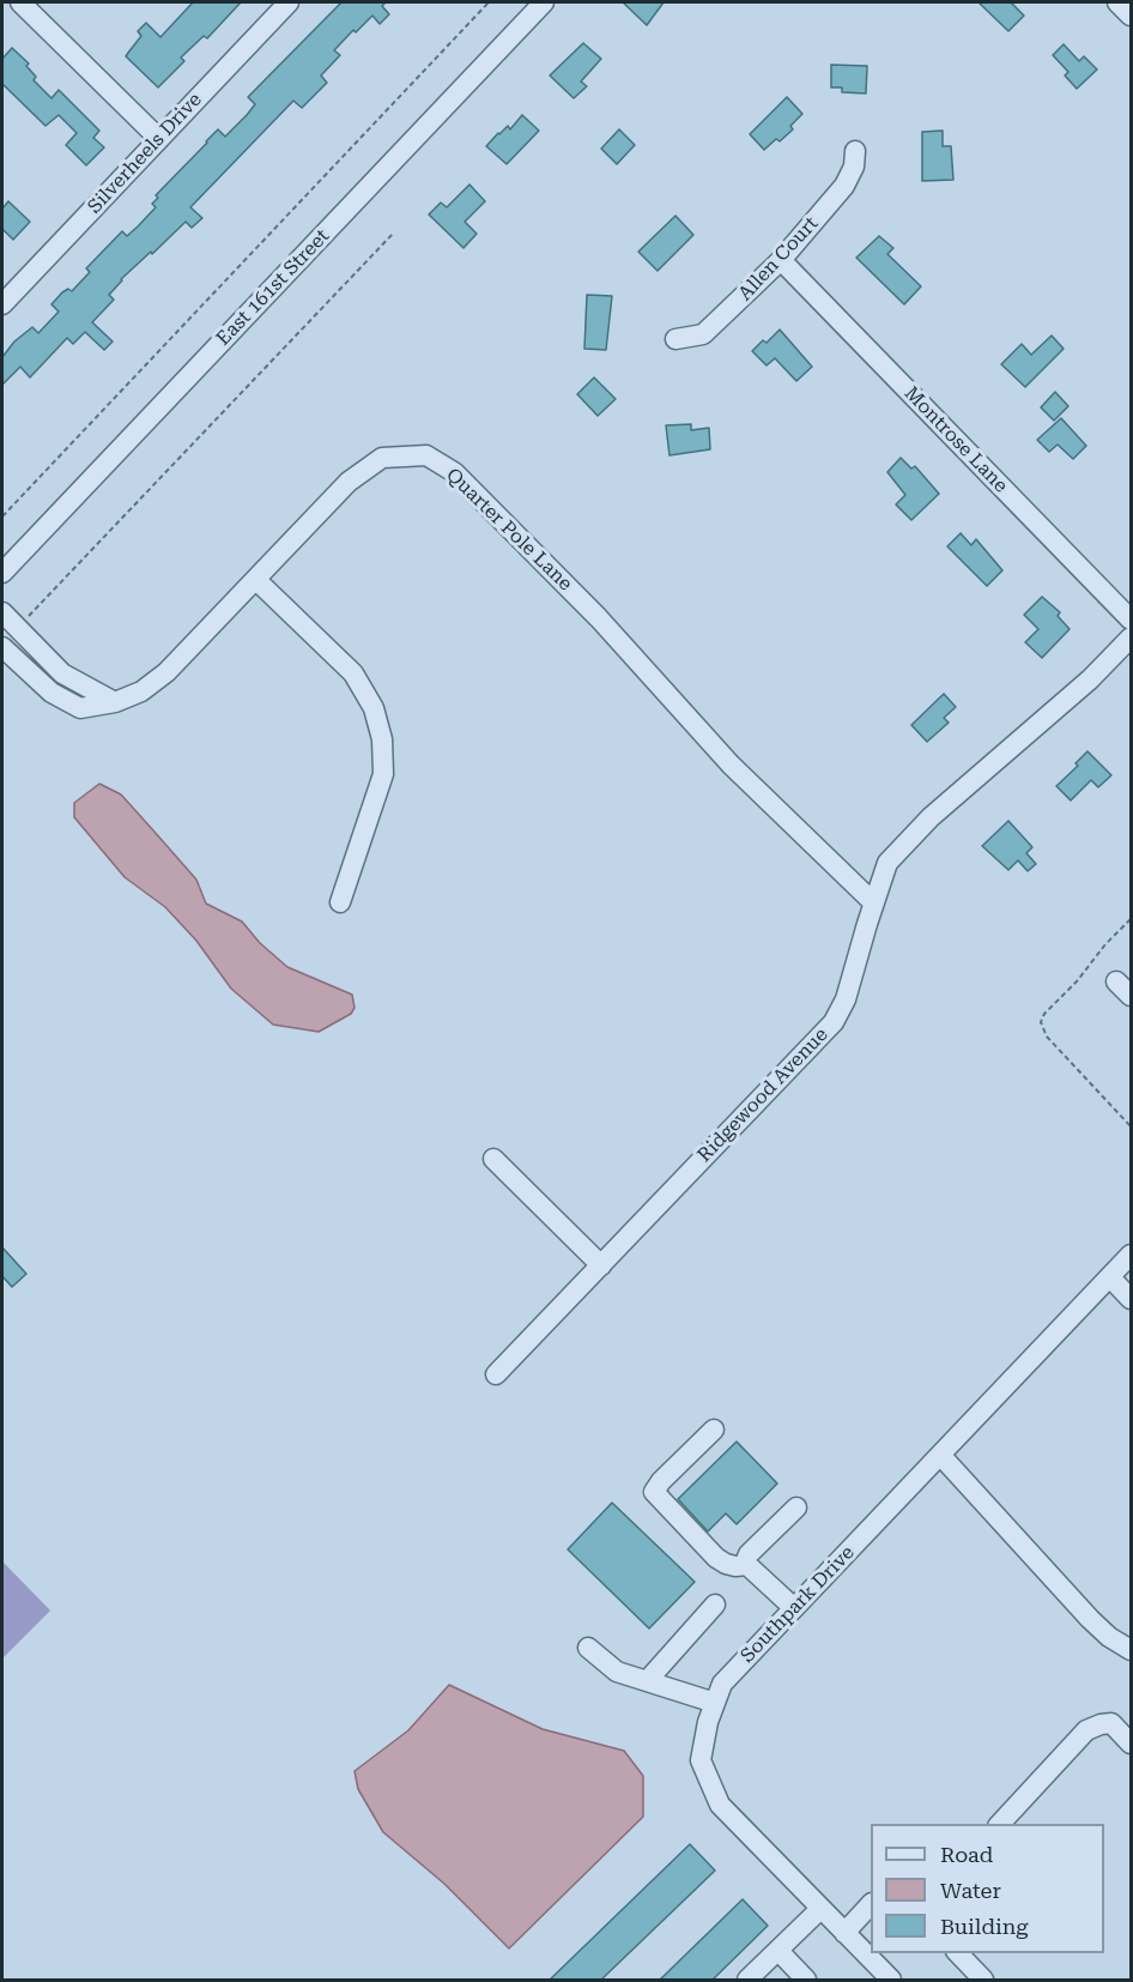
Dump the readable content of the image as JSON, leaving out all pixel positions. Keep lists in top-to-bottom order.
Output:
{
  "streets": {
    "street": [
      "Silverheels Drive",
      "Allen Court",
      "East 161st Street",
      "Montrose Lane",
      "Quarter Pole Lane",
      "Ridgewood Avenue",
      "Southpark Drive"
    ]
  },
  "crossings": [
    ["Allen Court", "Montrose Lane"],
    ["Quarter Pole Lane", "Ridgewood Avenue"]
  ],
  "legend": ["Road", "Water", "Building"]
}
